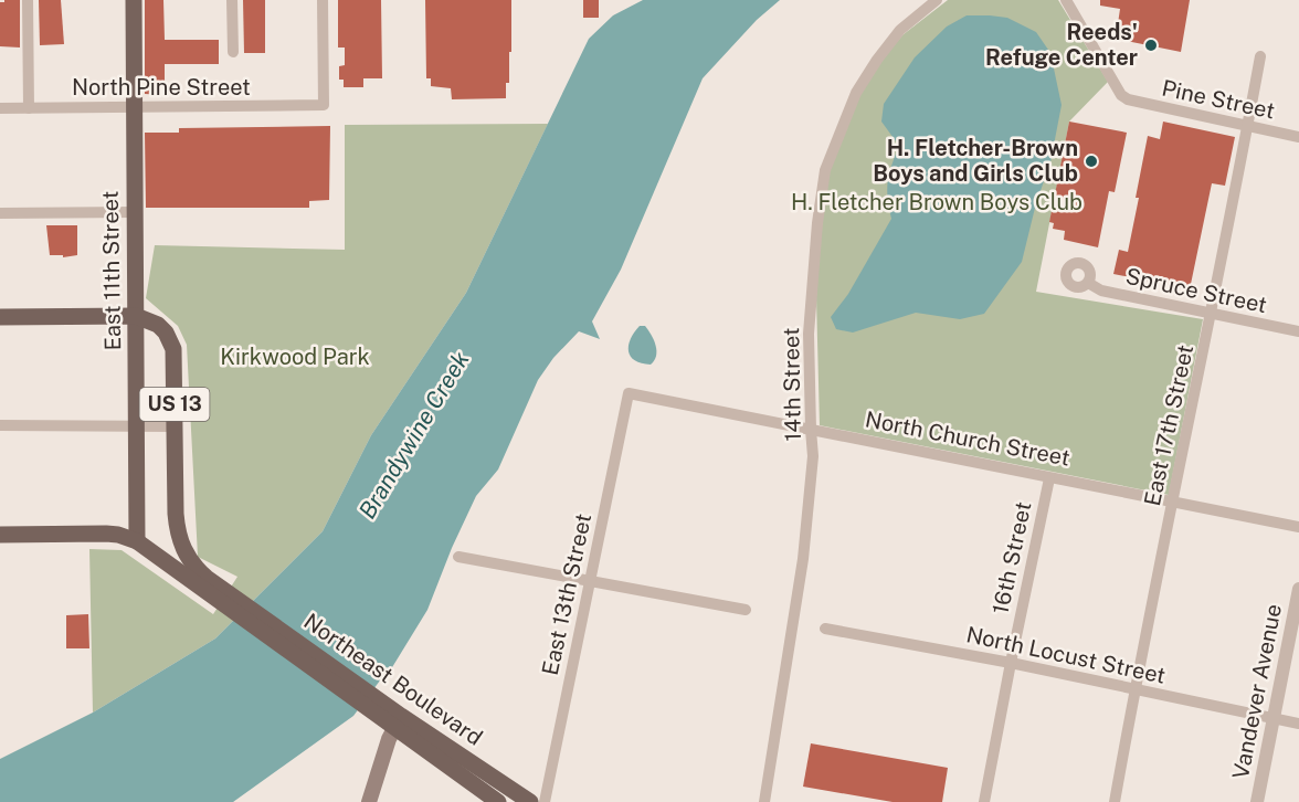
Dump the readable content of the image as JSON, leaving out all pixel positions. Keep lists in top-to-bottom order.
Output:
{
  "streets": {
    "main road": ["East 11th Street", "US 13", "Northeast Boulevard"],
    "street": [
      "North Pine Street",
      "Pine Street",
      "Spruce Street",
      "14th Street",
      "East 17th Street",
      "North Church Street",
      "16th Street",
      "East 13th Street",
      "North Locust Street",
      "Vandever Avenue"
    ]
  },
  "crossings": [
    ["North Pine Street", "East 11th Street"],
    ["Pine Street", "East 17th Street"],
    ["East 11th Street", "US 13"],
    ["Spruce Street", "East 17th Street"],
    ["14th Street", "North Church Street"],
    ["US 13", "Northeast Boulevard"],
    ["East 17th Street", "North Church Street"],
    ["East 17th Street", "North Locust Street"],
    ["North Church Street", "16th Street"],
    ["North Church Street", "East 13th Street"],
    ["16th Street", "North Locust Street"],
    ["North Locust Street", "Vandever Avenue"]
  ],
  "water": ["Brandywine Creek"],
  "parks": ["H. Fletcher Brown Boys Club", "Kirkwood Park"],
  "places": ["Reeds' Refuge Center", "H. Fletcher-Brown Boys and Girls Club"]
}
